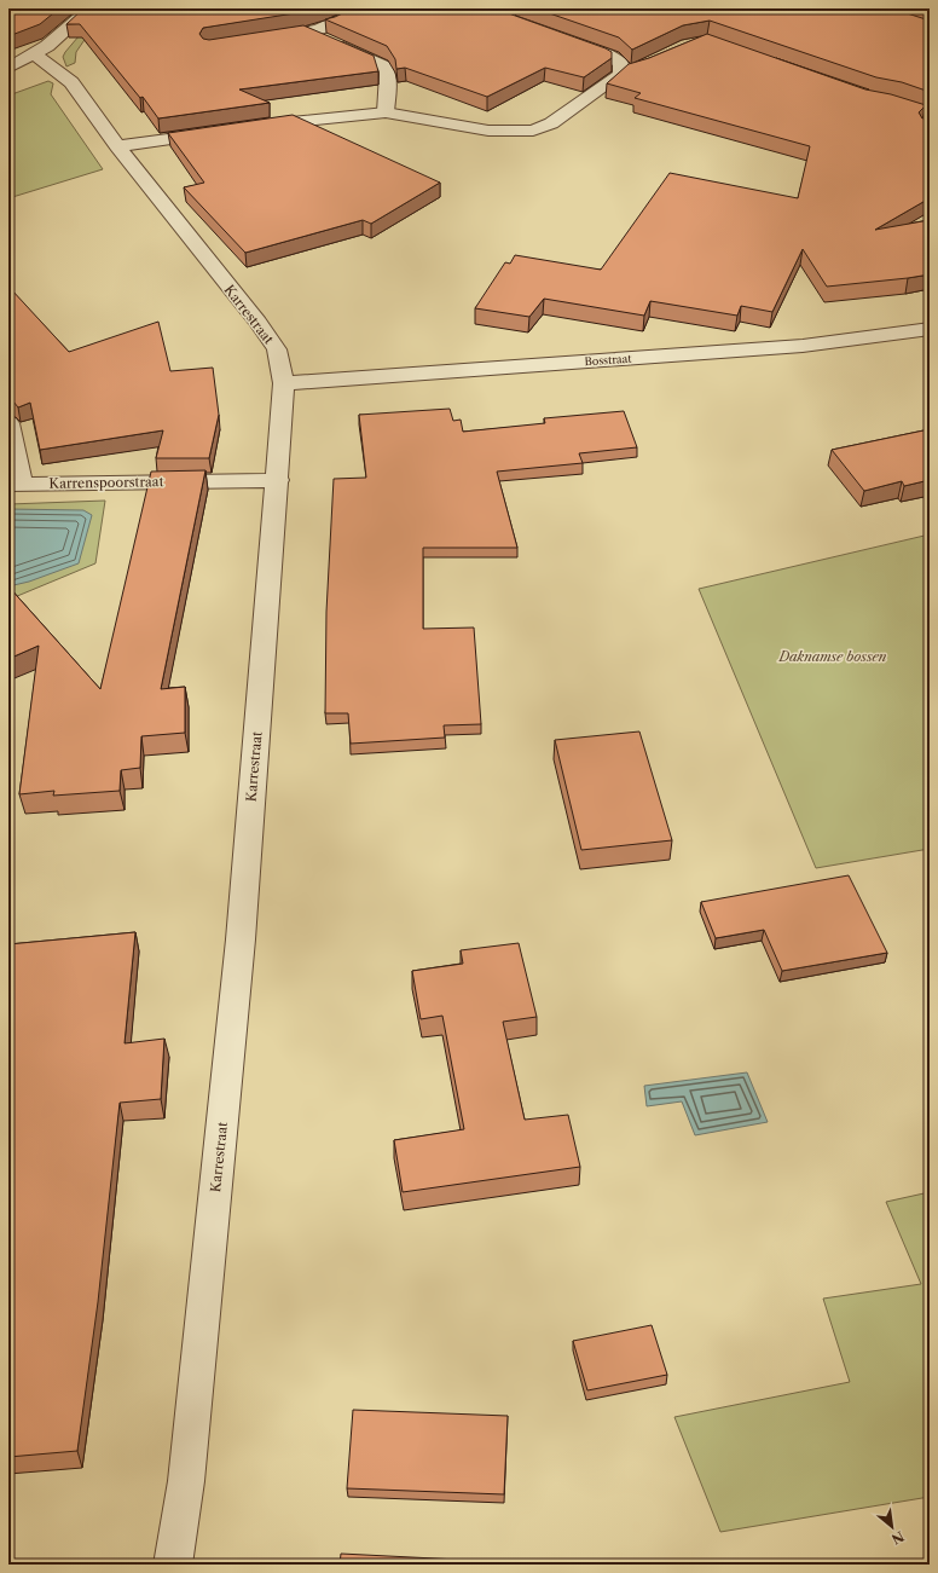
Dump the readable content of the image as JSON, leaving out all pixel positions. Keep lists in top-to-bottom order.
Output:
{
  "streets": {
    "street": ["Karrestraat", "Bosstraat", "Karrenspoorstraat"]
  },
  "crossings": [
    ["Karrestraat", "Bosstraat"],
    ["Karrestraat", "Karrenspoorstraat"]
  ],
  "parks": ["Daknamse bossen"],
  "north": "bottom right"
}
